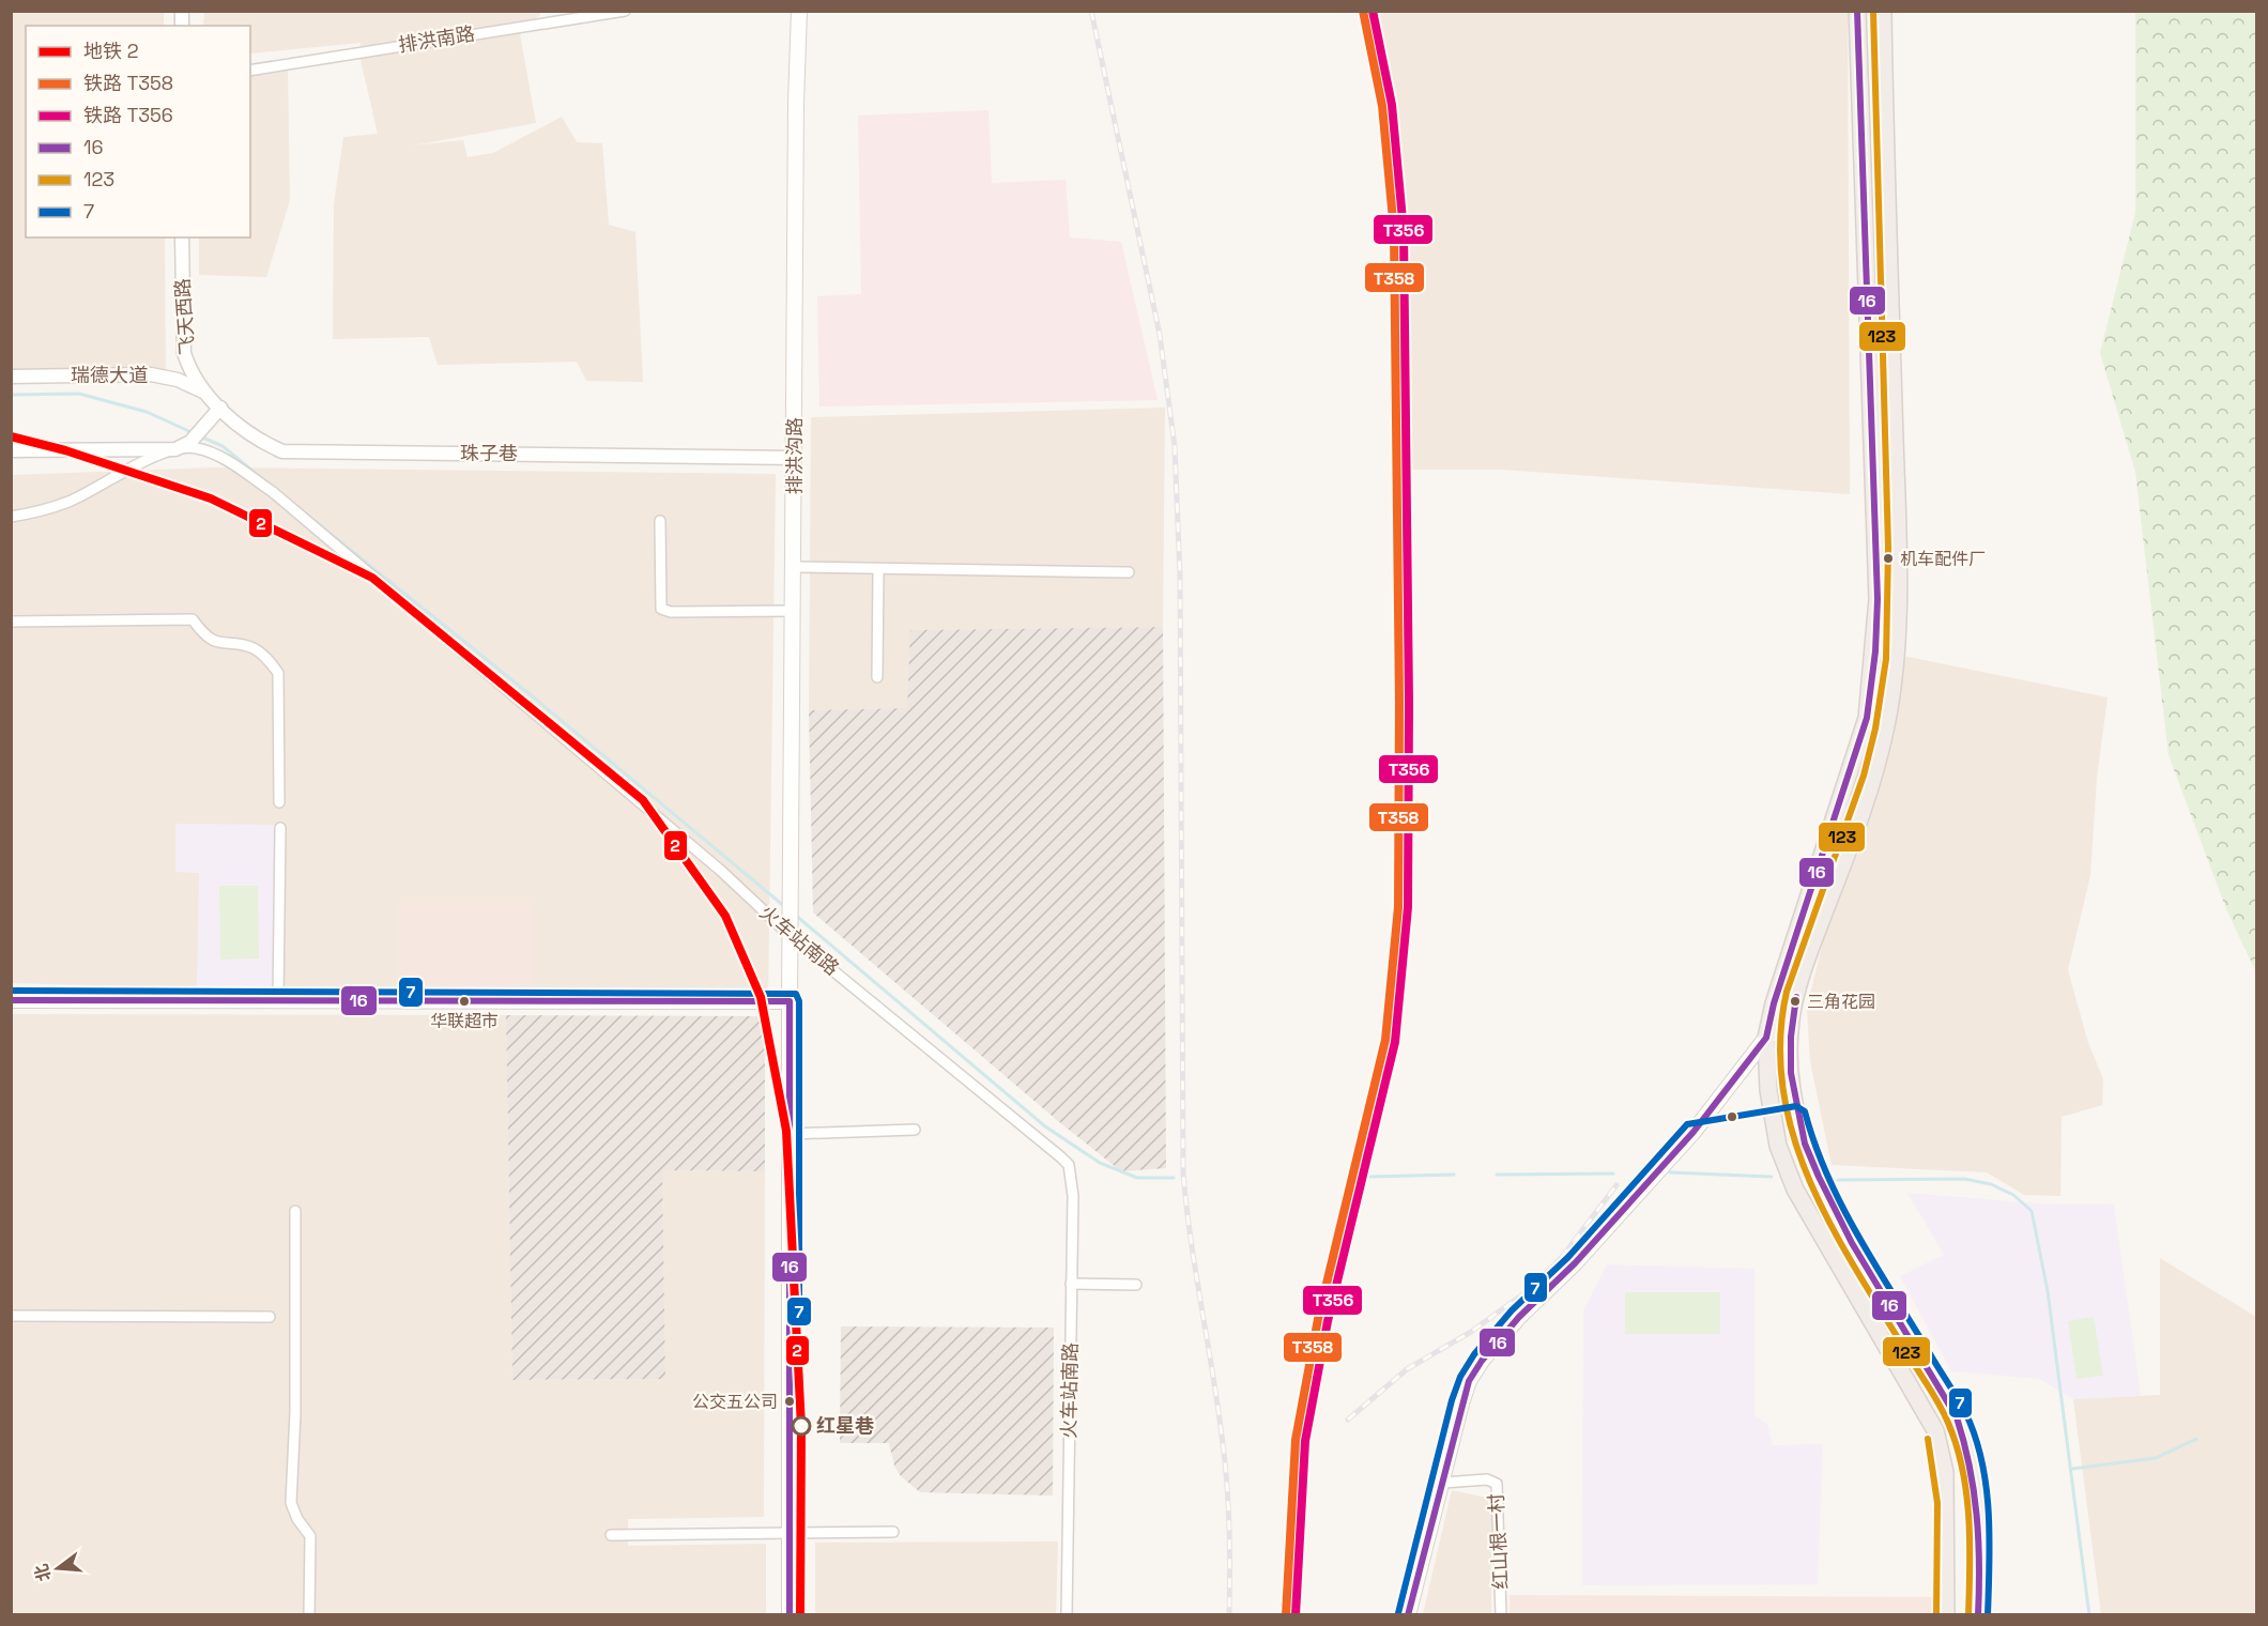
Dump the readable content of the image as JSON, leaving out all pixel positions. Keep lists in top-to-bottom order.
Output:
{
  "streets": {
    "main road": ["排洪沟路"],
    "street": [
      "排洪南路",
      "飞天西路",
      "瑞德大道",
      "珠子巷",
      "火车站南路",
      "红山根一村"
    ]
  },
  "crossings": [
    ["飞天西路", "瑞德大道"],
    ["飞天西路", "珠子巷"],
    ["瑞德大道", "珠子巷"],
    ["珠子巷", "排洪沟路"],
    ["排洪沟路", "火车站南路"]
  ],
  "places": [
    "机车配件厂",
    "华联超市",
    "三角花园",
    "公交五公司",
    "红星巷"
  ],
  "lines": [
    "rail line T358",
    "rail line T356",
    "transit line 16",
    "transit line 123",
    "metro line 2",
    "transit line 7"
  ],
  "legend": [
    "地铁 2",
    "铁路 T358",
    "铁路 T356",
    "16",
    "123",
    "7"
  ],
  "north": "left"
}
